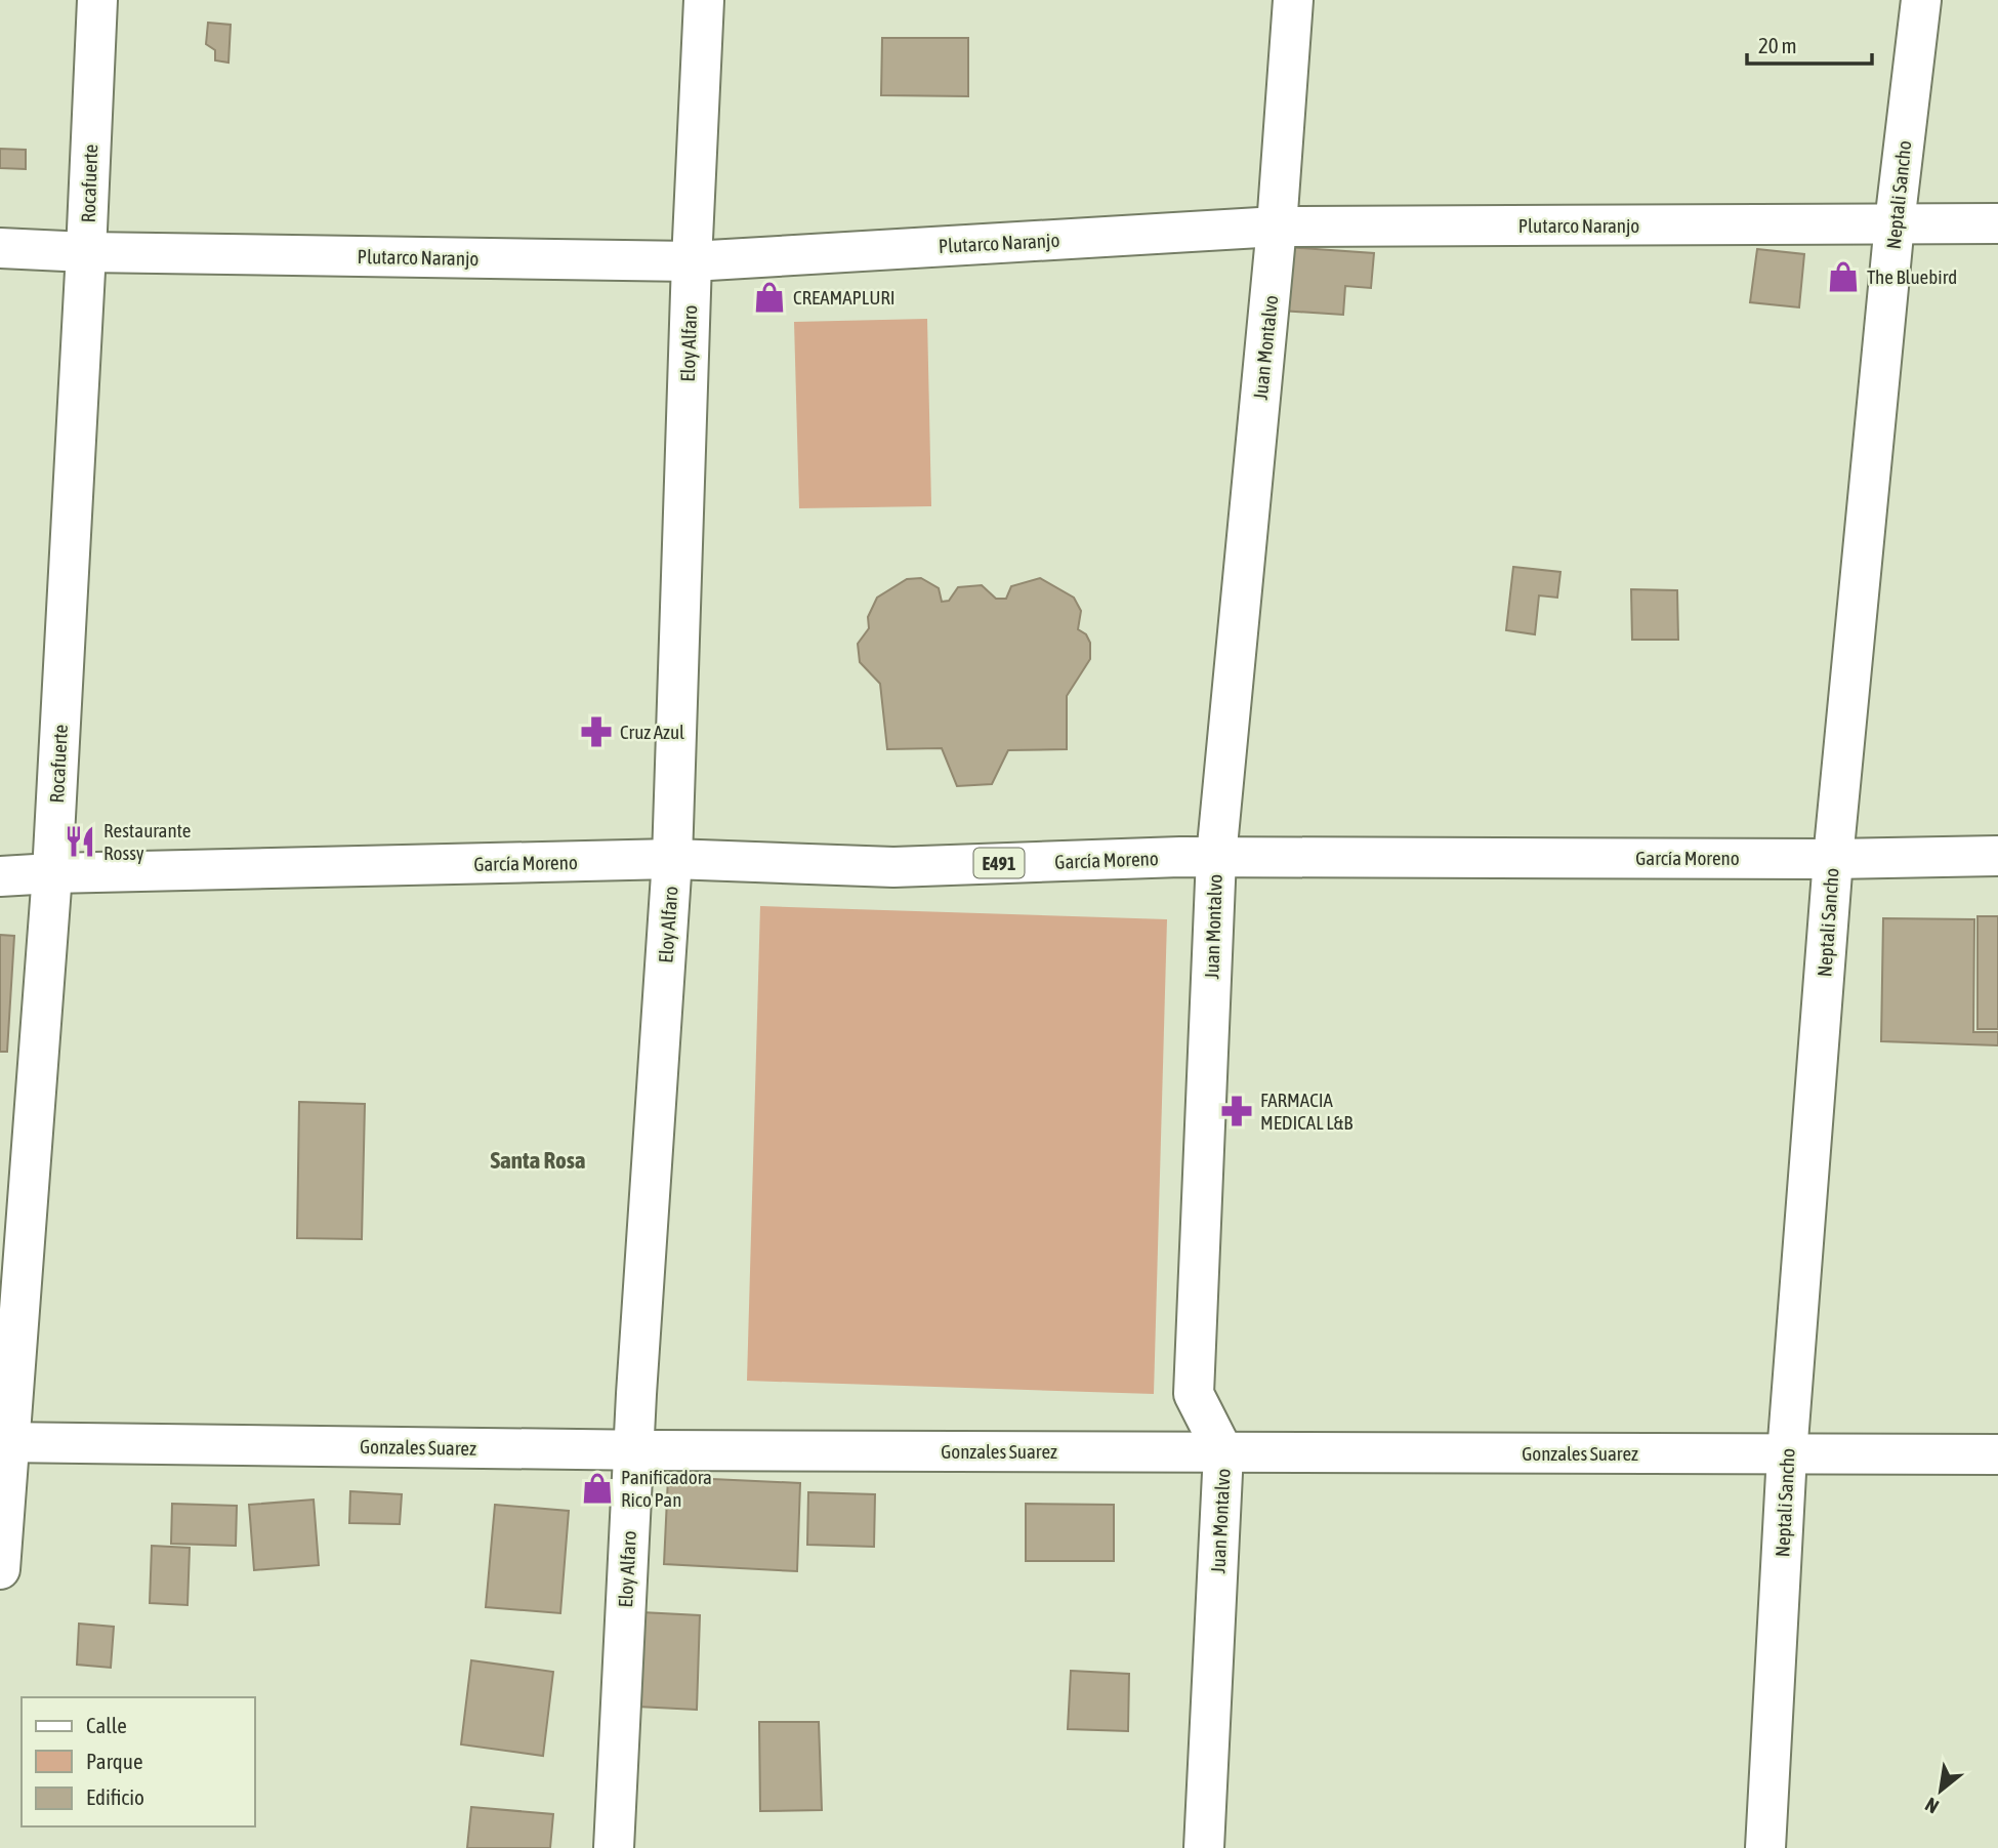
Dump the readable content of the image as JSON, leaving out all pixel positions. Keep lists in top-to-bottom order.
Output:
{
  "streets": {
    "main road": [
      "Rocafuerte",
      "Neptali Sancho",
      "Plutarco Naranjo",
      "Eloy Alfaro",
      "Juan Montalvo",
      "García Moreno",
      "E491",
      "Gonzales Suarez"
    ]
  },
  "crossings": [
    ["Rocafuerte", "Plutarco Naranjo"],
    ["Rocafuerte", "García Moreno"],
    ["Rocafuerte", "Gonzales Suarez"],
    ["Neptali Sancho", "Plutarco Naranjo"],
    ["Neptali Sancho", "García Moreno"],
    ["Neptali Sancho", "Gonzales Suarez"],
    ["Plutarco Naranjo", "Eloy Alfaro"],
    ["Plutarco Naranjo", "Juan Montalvo"],
    ["Eloy Alfaro", "García Moreno"],
    ["Eloy Alfaro", "Gonzales Suarez"],
    ["Juan Montalvo", "García Moreno"],
    ["Juan Montalvo", "Gonzales Suarez"]
  ],
  "districts": ["Santa Rosa"],
  "places": {
    "shop": ["The Bluebird", "CREAMAPLURI", "Panificadora Rico Pan"],
    "pharmacy": ["Cruz Azul", "FARMACIA MEDICAL L&B"],
    "restaurant": ["Restaurante Rossy"]
  },
  "legend": ["Calle", "Parque", "Edificio"],
  "scale_bar": "20 m",
  "north": "bottom left"
}
